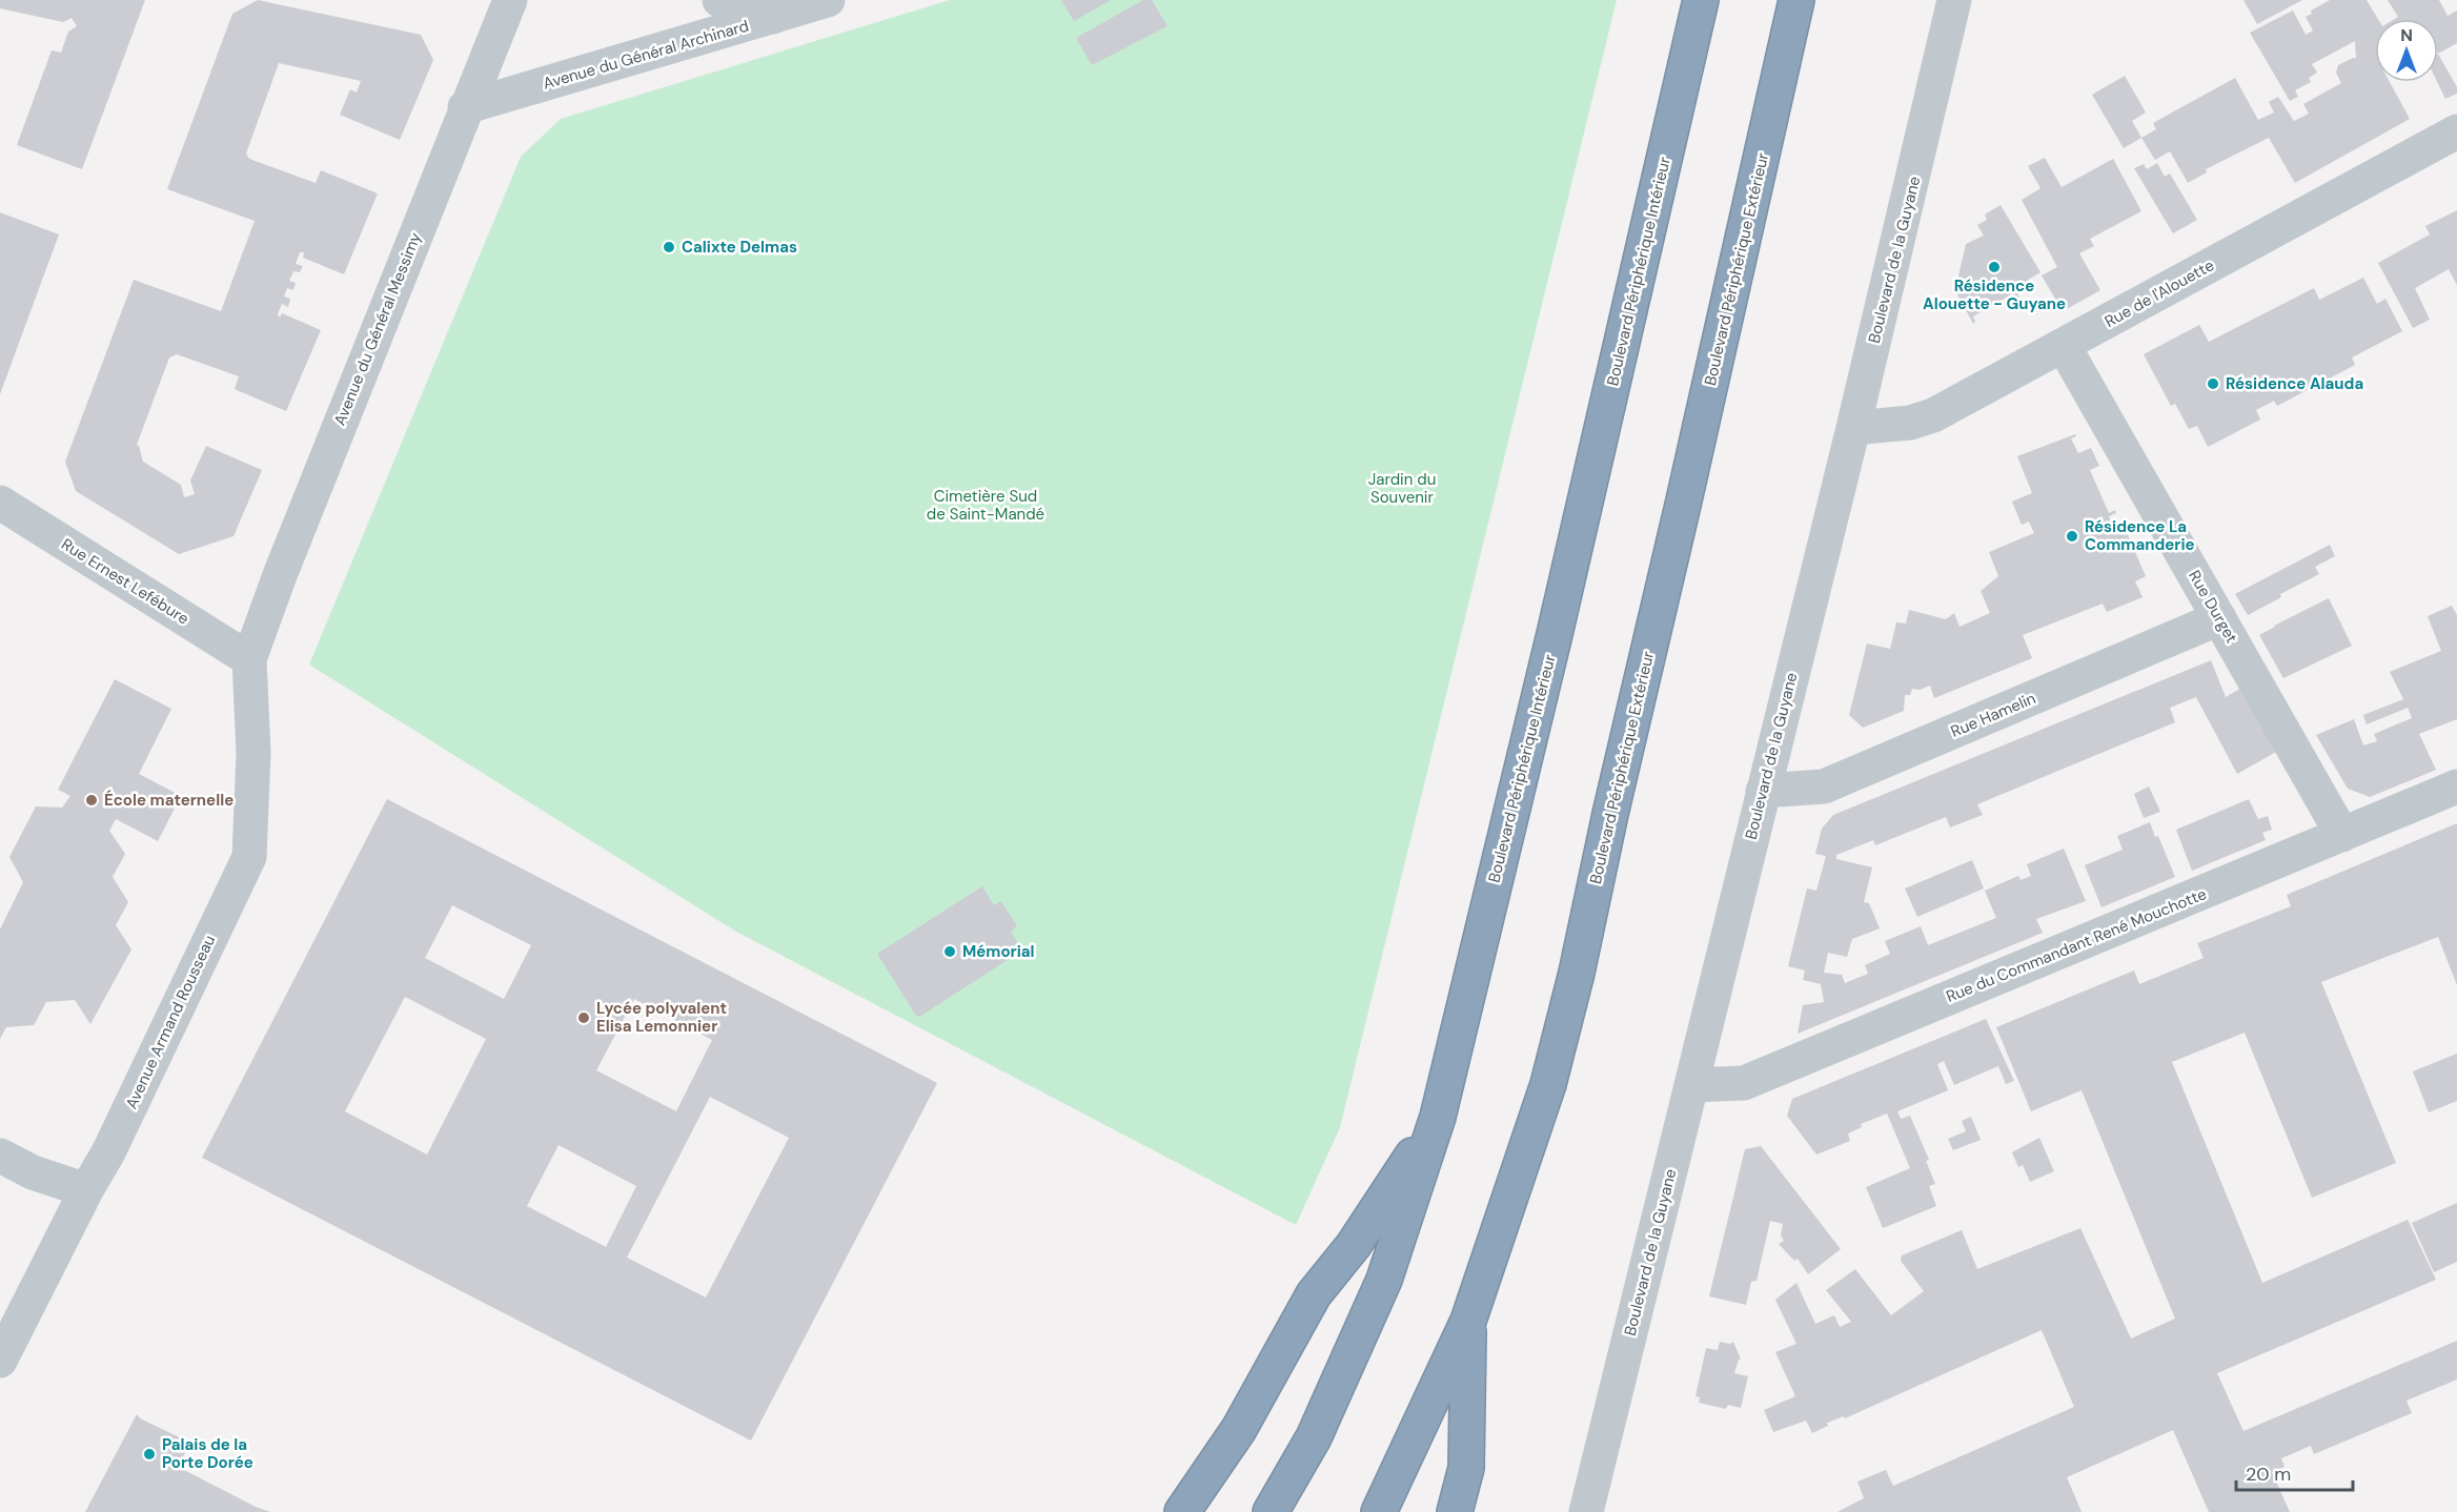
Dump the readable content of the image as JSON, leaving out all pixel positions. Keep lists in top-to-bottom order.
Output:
{
  "streets": {
    "highway": ["Boulevard Périphérique Extérieur", "Boulevard Périphérique Intérieur"],
    "street": [
      "Avenue du Général Archinard",
      "Boulevard de la Guyane",
      "Rue de l'Alouette",
      "Avenue du Général Messimy",
      "Rue Ernest Lefébure",
      "Rue Durget",
      "Rue Hamelin",
      "Rue du Commandant René Mouchotte",
      "Avenue Armand Rousseau"
    ]
  },
  "crossings": [
    ["Avenue du Général Archinard", "Avenue du Général Messimy"],
    ["Boulevard de la Guyane", "Rue de l'Alouette"],
    ["Boulevard de la Guyane", "Rue Hamelin"],
    ["Boulevard de la Guyane", "Rue du Commandant René Mouchotte"],
    ["Rue de l'Alouette", "Rue Durget"],
    ["Avenue du Général Messimy", "Rue Ernest Lefébure"],
    ["Avenue du Général Messimy", "Avenue Armand Rousseau"],
    ["Rue Ernest Lefébure", "Avenue Armand Rousseau"],
    ["Rue Durget", "Rue Hamelin"],
    ["Rue Durget", "Rue du Commandant René Mouchotte"]
  ],
  "parks": ["Jardin du Souvenir", "Cimetière Sud de Saint-Mandé"],
  "places": [
    "Calixte Delmas",
    "Résidence Alouette - Guyane",
    "Résidence Alauda",
    "Résidence La Commanderie",
    "École maternelle",
    "Mémorial",
    "Lycée polyvalent Elisa Lemonnier",
    "Palais de la Porte Dorée"
  ],
  "scale_bar": "20 m",
  "north": "top"
}
